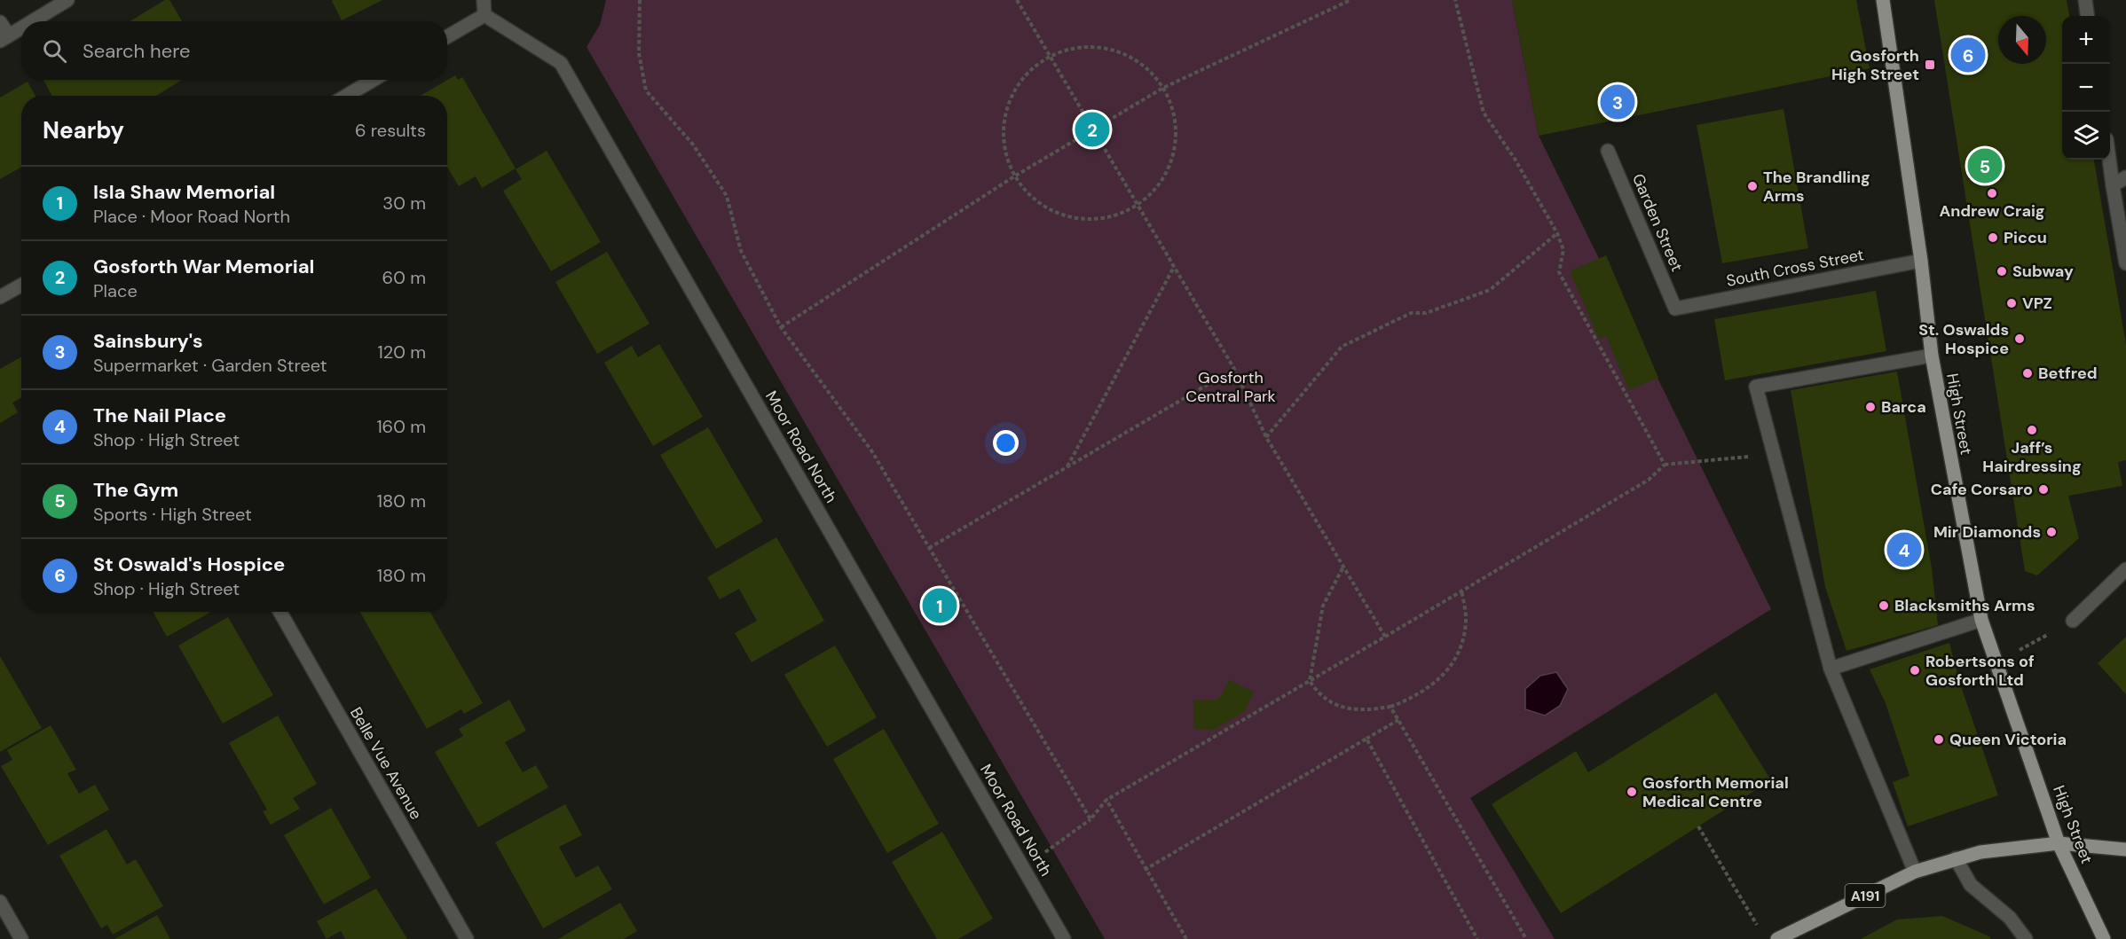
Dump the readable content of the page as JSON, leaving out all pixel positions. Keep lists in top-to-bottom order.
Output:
{
  "streets": {
    "main road": ["High Street", "A191"],
    "street": [
      "Garden Street",
      "South Cross Street",
      "Moor Road North",
      "Belle Vue Avenue"
    ]
  },
  "crossings": [
    ["Garden Street", "South Cross Street"],
    ["South Cross Street", "High Street"],
    ["High Street", "A191"]
  ],
  "parks": ["Gosforth Central Park"],
  "places": {
    "transit": ["Gosforth High Street"],
    "other": [
      "The Brandling Arms",
      "Andrew Craig",
      "Piccu",
      "Subway",
      "VPZ",
      "St. Oswalds Hospice",
      "Betfred",
      "Barca",
      "Jaff’s Hairdressing",
      "Cafe Corsaro",
      "Mir Diamonds",
      "Blacksmiths Arms",
      "Robertsons of Gosforth Ltd",
      "Queen Victoria",
      "Gosforth Memorial Medical Centre"
    ]
  },
  "north": "bottom",
  "page": {
    "map_buttons": ["+", "−"],
    "search": "Search here",
    "pins": [
      "6",
      "3",
      "2",
      "5",
      "4",
      "1"
    ],
    "heading": ["Nearby", "6 results"],
    "list": [
      {
        "mark": "1",
        "name": "Isla Shaw Memorial",
        "note": "Place · Moor Road North",
        "value": "30 m"
      },
      {
        "mark": "2",
        "name": "Gosforth War Memorial",
        "note": "Place",
        "value": "60 m"
      },
      {
        "mark": "3",
        "name": "Sainsbury's",
        "note": "Supermarket · Garden Street",
        "value": "120 m"
      },
      {
        "mark": "4",
        "name": "The Nail Place",
        "note": "Shop · High Street",
        "value": "160 m"
      },
      {
        "mark": "5",
        "name": "The Gym",
        "note": "Sports · High Street",
        "value": "180 m"
      },
      {
        "mark": "6",
        "name": "St Oswald's Hospice",
        "note": "Shop · High Street",
        "value": "180 m"
      }
    ]
  }
}
